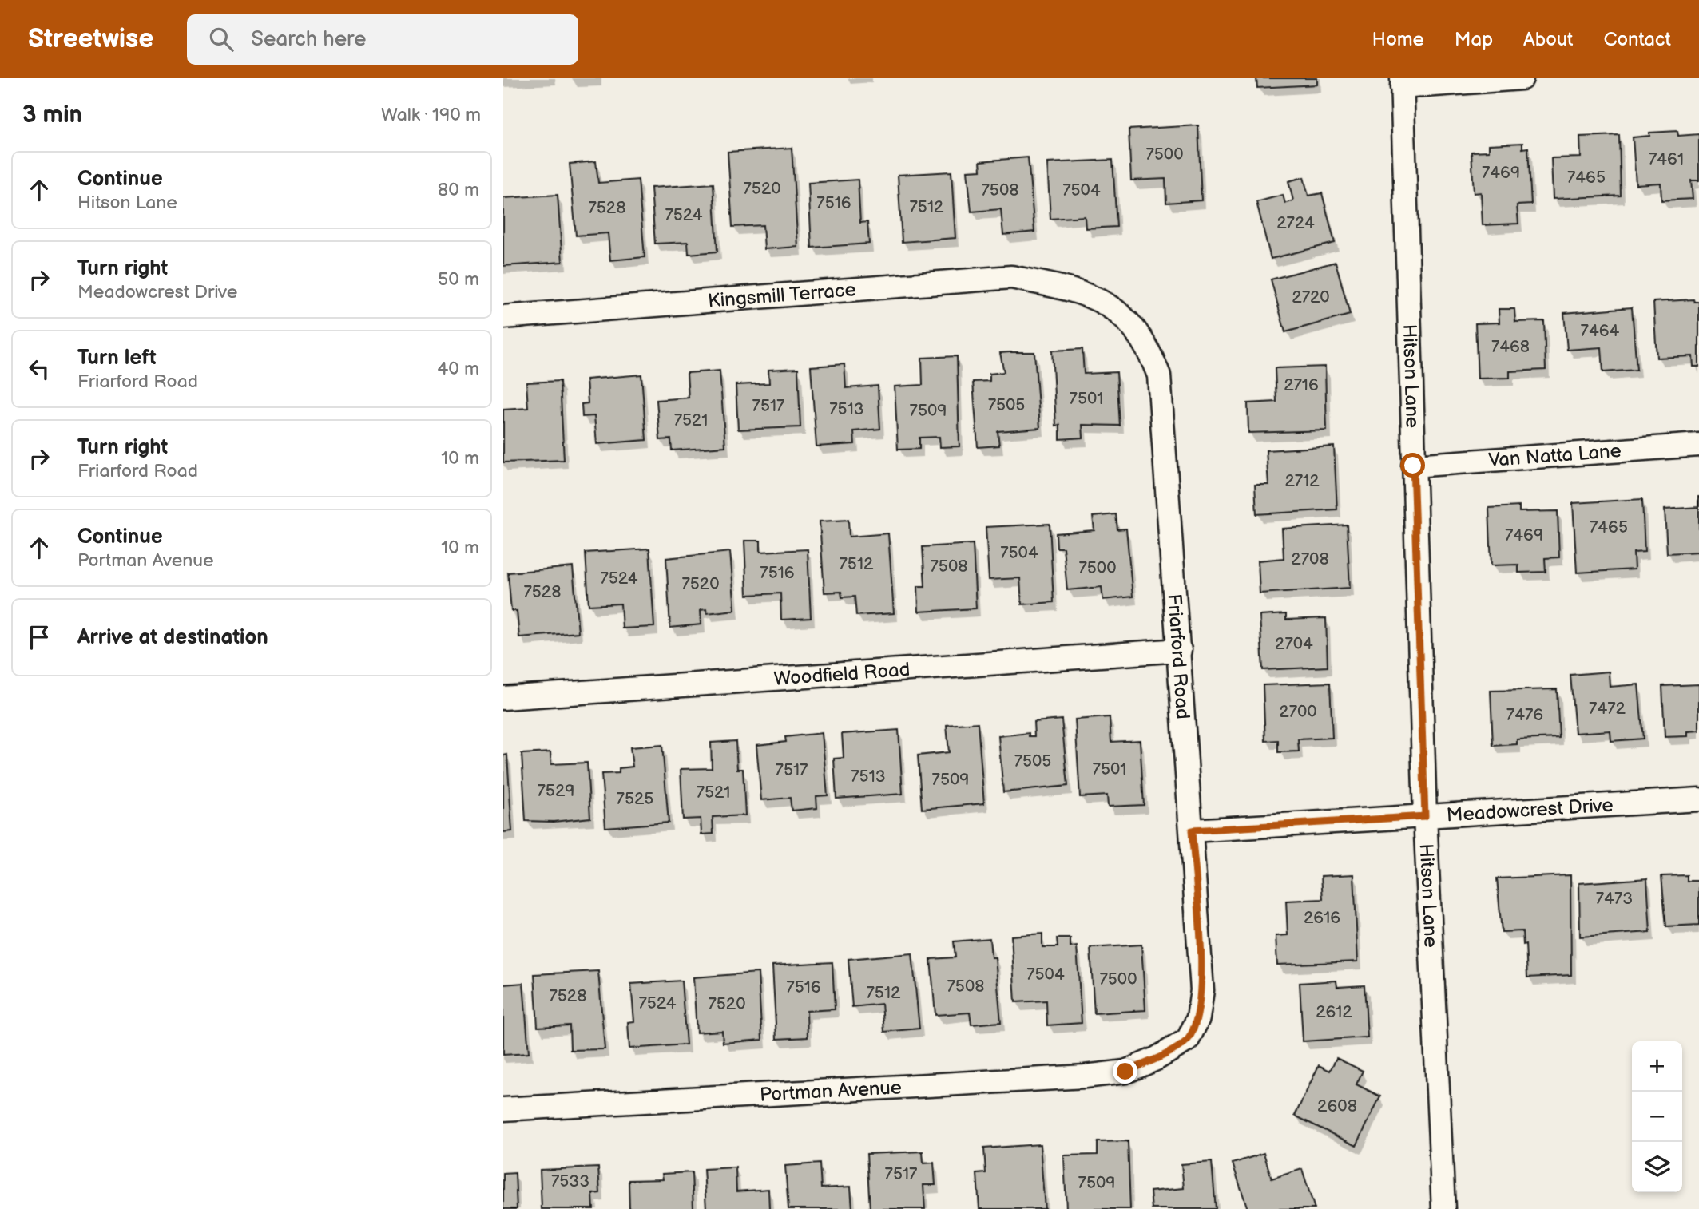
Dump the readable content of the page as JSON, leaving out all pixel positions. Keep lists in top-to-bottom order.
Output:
{
  "streets": {
    "street": [
      "Kingsmill Terrace",
      "Hitson Lane",
      "Van Natta Lane",
      "Friarford Road",
      "Woodfield Road",
      "Meadowcrest Drive",
      "Portman Avenue"
    ]
  },
  "crossings": [
    ["Kingsmill Terrace", "Friarford Road"],
    ["Hitson Lane", "Van Natta Lane"],
    ["Hitson Lane", "Meadowcrest Drive"],
    ["Friarford Road", "Woodfield Road"],
    ["Friarford Road", "Meadowcrest Drive"],
    ["Friarford Road", "Portman Avenue"]
  ],
  "house_numbers": [
    "7500",
    "7461",
    "7469",
    "7465",
    "7520",
    "7508",
    "7504",
    "7516",
    "7512",
    "7528",
    "7524",
    "2724",
    "2720",
    "7464",
    "7468",
    "2716",
    "7501",
    "7505",
    "7517",
    "7513",
    "7509",
    "7521",
    "2712",
    "7465",
    "7469",
    "7504",
    "2708",
    "7512",
    "7508",
    "7500",
    "7516",
    "7524",
    "7520",
    "7528",
    "2704",
    "7472",
    "2700",
    "7476",
    "7505",
    "7501",
    "7517",
    "7513",
    "7509",
    "7529",
    "7521",
    "7525",
    "7473",
    "2616",
    "7504",
    "7500",
    "7508",
    "7516",
    "7512",
    "7528",
    "7524",
    "7520",
    "2612",
    "2608",
    "7517",
    "7533",
    "7509"
  ],
  "page": {
    "header": "Streetwise",
    "search": "Search here",
    "nav": [
      "Home",
      "Map",
      "About",
      "Contact"
    ],
    "heading": ["3 min", "Walk · 190 m"],
    "list": [
      ["Continue", "Hitson Lane", "80 m"],
      ["Turn right", "Meadowcrest Drive", "50 m"],
      ["Turn left", "Friarford Road", "40 m"],
      ["Turn right", "Friarford Road", "10 m"],
      ["Continue", "Portman Avenue", "10 m"],
      "Arrive at destination"
    ],
    "map_buttons": ["+", "−"]
  }
}
